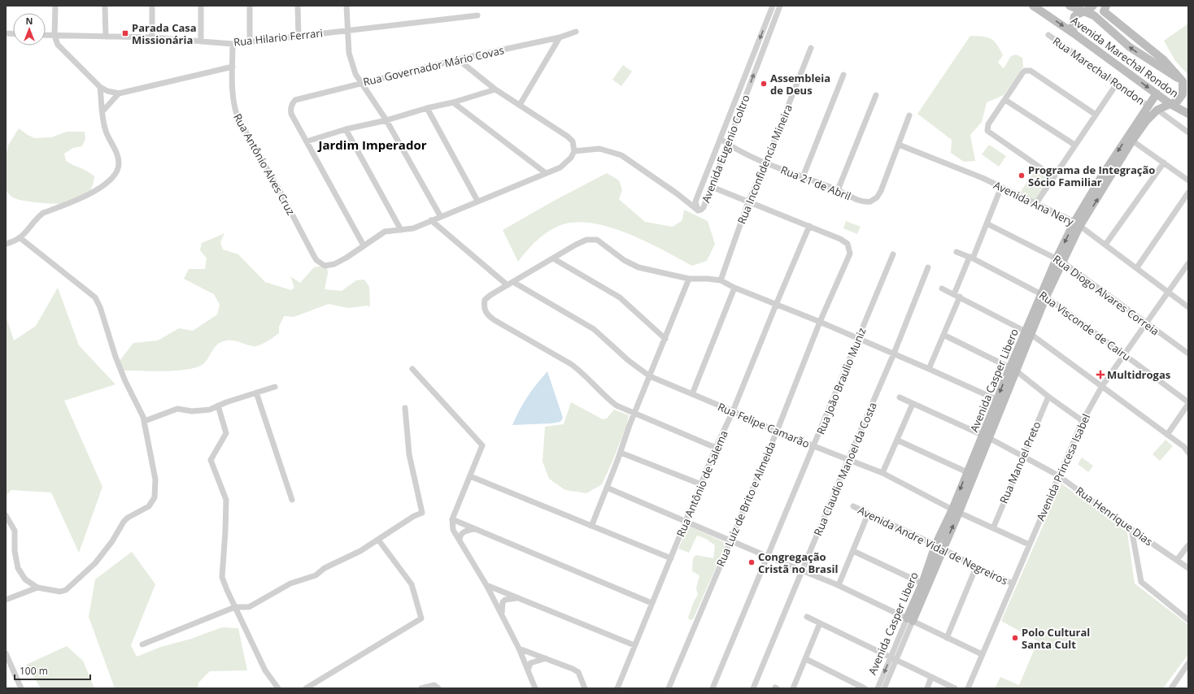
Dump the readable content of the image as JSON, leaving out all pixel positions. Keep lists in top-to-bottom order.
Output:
{
  "streets": {
    "street": [
      "Rua Hilario Ferrari",
      "Avenida Marechal Rondon",
      "Rua Governador Mário Covas",
      "Rua Marechal Rondon",
      "Avenida Eugenio Coltro",
      "Rua Antônio Alves Cruz",
      "Rua Inconfidencia Mineira",
      "Rua 21 de Abril",
      "Avenida Ana Nery",
      "Rua Diogo Alvares Correia",
      "Rua Visconde de Cairu",
      "Avenida Casper Libero",
      "Rua João Braulio Muniz",
      "Rua Felipe Camarão",
      "Rua Manoel Preto",
      "Avenida Princesa Isabel",
      "Rua Claudio Manoel da Costa",
      "Rua Antônio de Salema",
      "Rua Luiz de Brito e Almeida",
      "Rua Henrique Dias",
      "Avenida Andre Vidal de Negreiros"
    ]
  },
  "crossings": [
    ["Rua Hilario Ferrari", "Rua Antônio Alves Cruz"],
    ["Avenida Marechal Rondon", "Avenida Casper Libero"],
    ["Rua Marechal Rondon", "Avenida Casper Libero"],
    ["Avenida Eugenio Coltro", "Rua 21 de Abril"],
    ["Rua Inconfidencia Mineira", "Rua 21 de Abril"],
    ["Rua 21 de Abril", "Avenida Ana Nery"],
    ["Avenida Ana Nery", "Avenida Casper Libero"],
    ["Avenida Ana Nery", "Avenida Princesa Isabel"],
    ["Rua Diogo Alvares Correia", "Avenida Casper Libero"],
    ["Rua Diogo Alvares Correia", "Avenida Princesa Isabel"],
    ["Rua Visconde de Cairu", "Avenida Casper Libero"],
    ["Rua Visconde de Cairu", "Avenida Princesa Isabel"],
    ["Avenida Casper Libero", "Rua Felipe Camarão"],
    ["Avenida Casper Libero", "Rua Henrique Dias"],
    ["Avenida Casper Libero", "Avenida Andre Vidal de Negreiros"],
    ["Rua João Braulio Muniz", "Rua Felipe Camarão"],
    ["Rua Felipe Camarão", "Rua Manoel Preto"],
    ["Rua Felipe Camarão", "Avenida Princesa Isabel"],
    ["Rua Felipe Camarão", "Rua Claudio Manoel da Costa"],
    ["Rua Felipe Camarão", "Rua Antônio de Salema"],
    ["Rua Felipe Camarão", "Rua Luiz de Brito e Almeida"],
    ["Rua Manoel Preto", "Rua Henrique Dias"],
    ["Avenida Princesa Isabel", "Rua Henrique Dias"],
    ["Avenida Princesa Isabel", "Avenida Andre Vidal de Negreiros"],
    ["Rua Antônio de Salema", "Rua Luiz de Brito e Almeida"]
  ],
  "districts": ["Jardim Imperador"],
  "places": {
    "transit": ["Parada Casa Missionária"],
    "other": [
      "Assembleia de Deus",
      "Programa de Integração Sócio Familiar",
      "Congregação Cristã no Brasil",
      "Polo Cultural Santa Cult"
    ],
    "health": ["Multidrogas"]
  },
  "scale_bar": "100 m",
  "north": "top"
}
